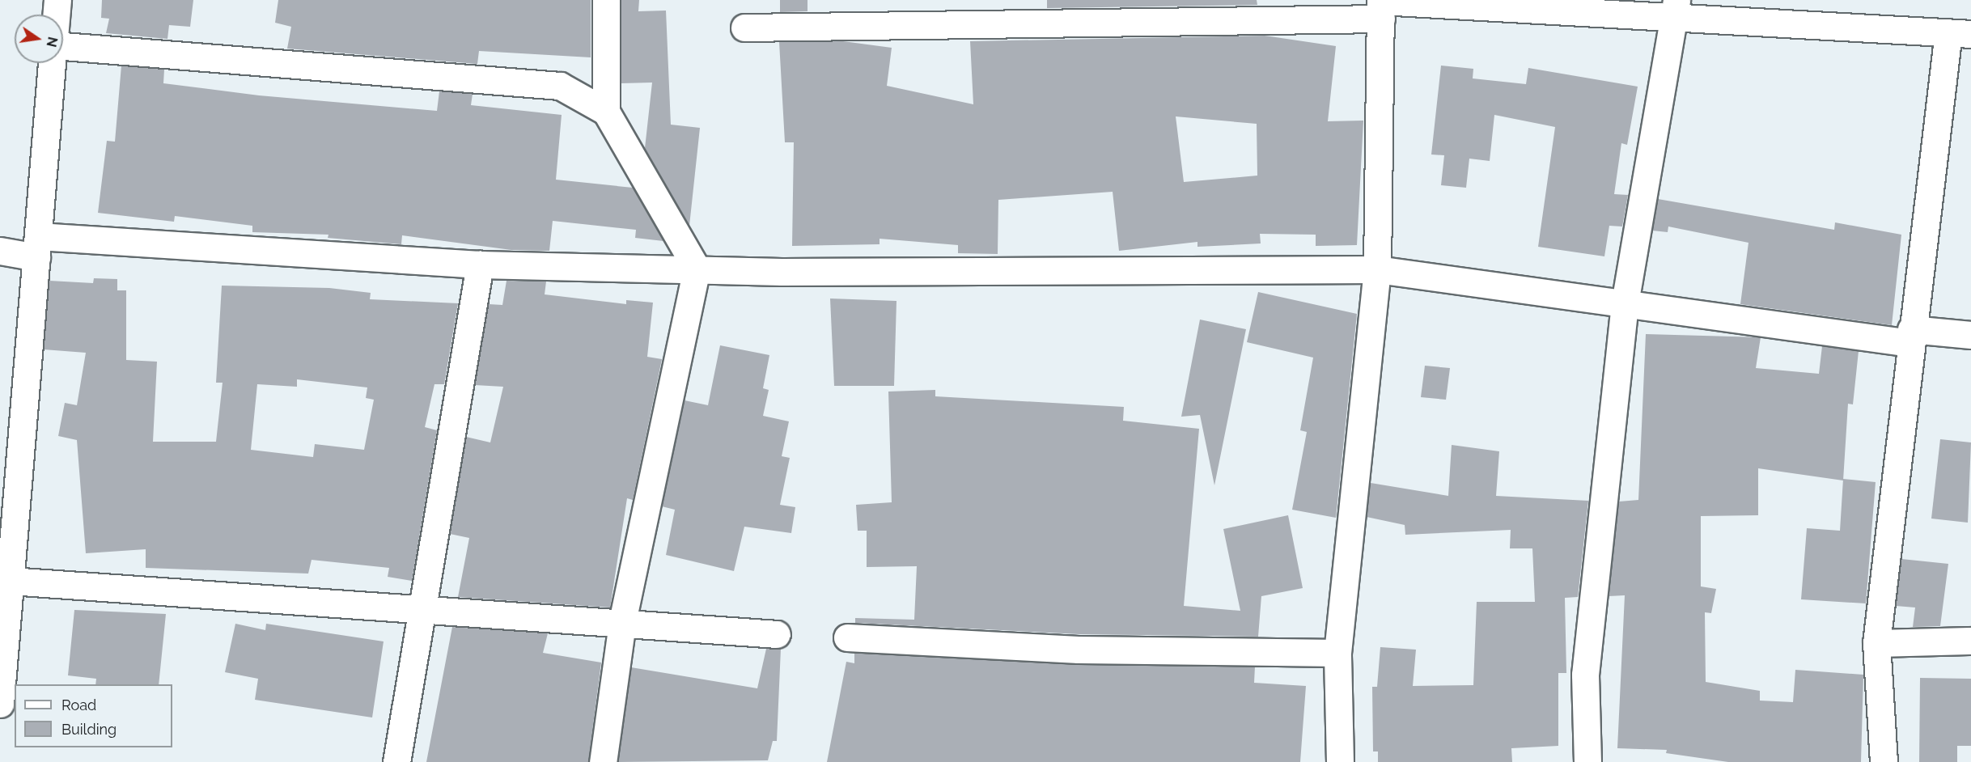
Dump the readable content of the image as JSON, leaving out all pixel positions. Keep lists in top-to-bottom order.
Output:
{
  "legend": ["Road", "Building"],
  "north": "right"
}
